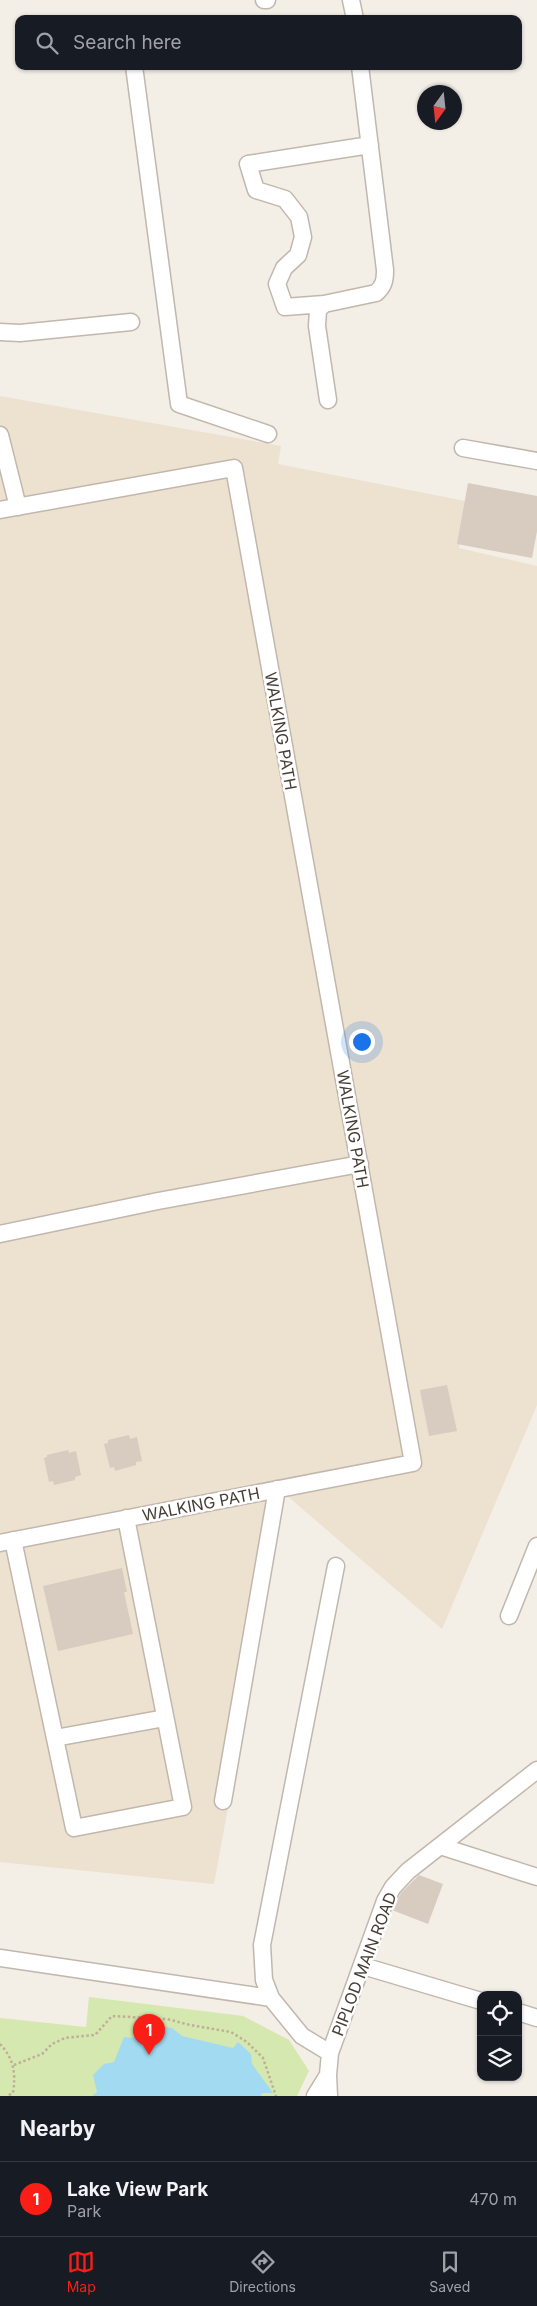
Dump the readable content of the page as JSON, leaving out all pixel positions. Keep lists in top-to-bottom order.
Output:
{
  "streets": {
    "street": ["WALKING PATH", "PIPLOD MAIN ROAD"]
  },
  "north": "bottom",
  "page": {
    "search": "Search here",
    "pins": "1",
    "heading": "Nearby",
    "list": [
      {
        "mark": "1",
        "name": "Lake View Park",
        "note": "Park",
        "value": "470 m"
      }
    ],
    "nav": ["Map", "Directions", "Saved"]
  }
}
